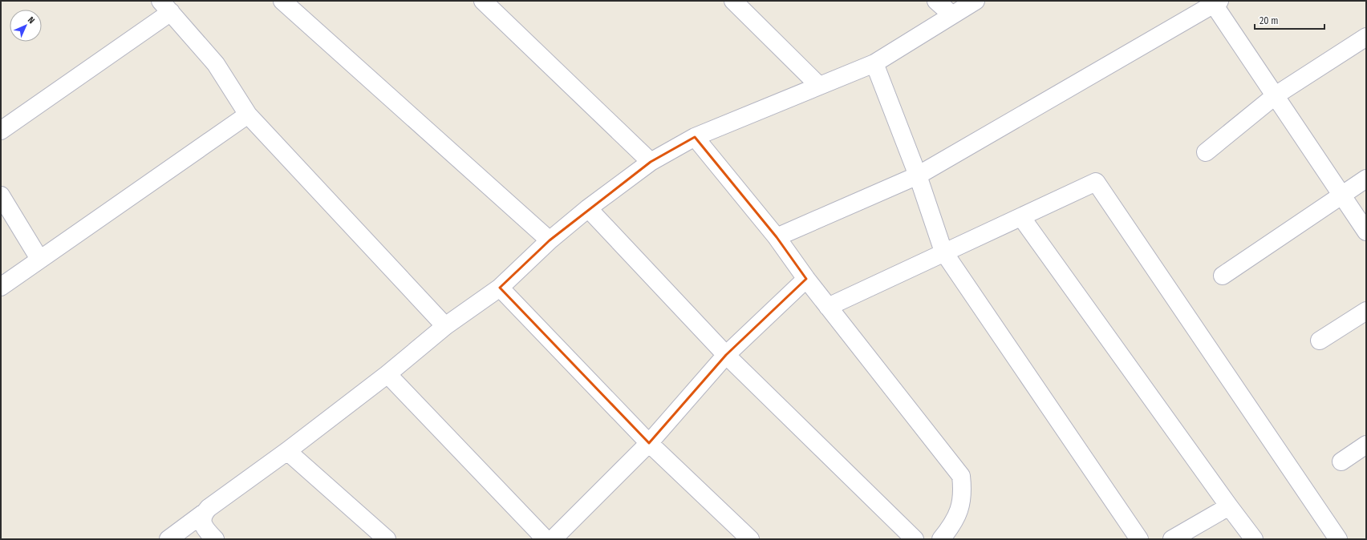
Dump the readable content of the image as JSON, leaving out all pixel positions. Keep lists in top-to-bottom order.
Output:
{
  "scale_bar": "20 m",
  "north": "top right"
}
